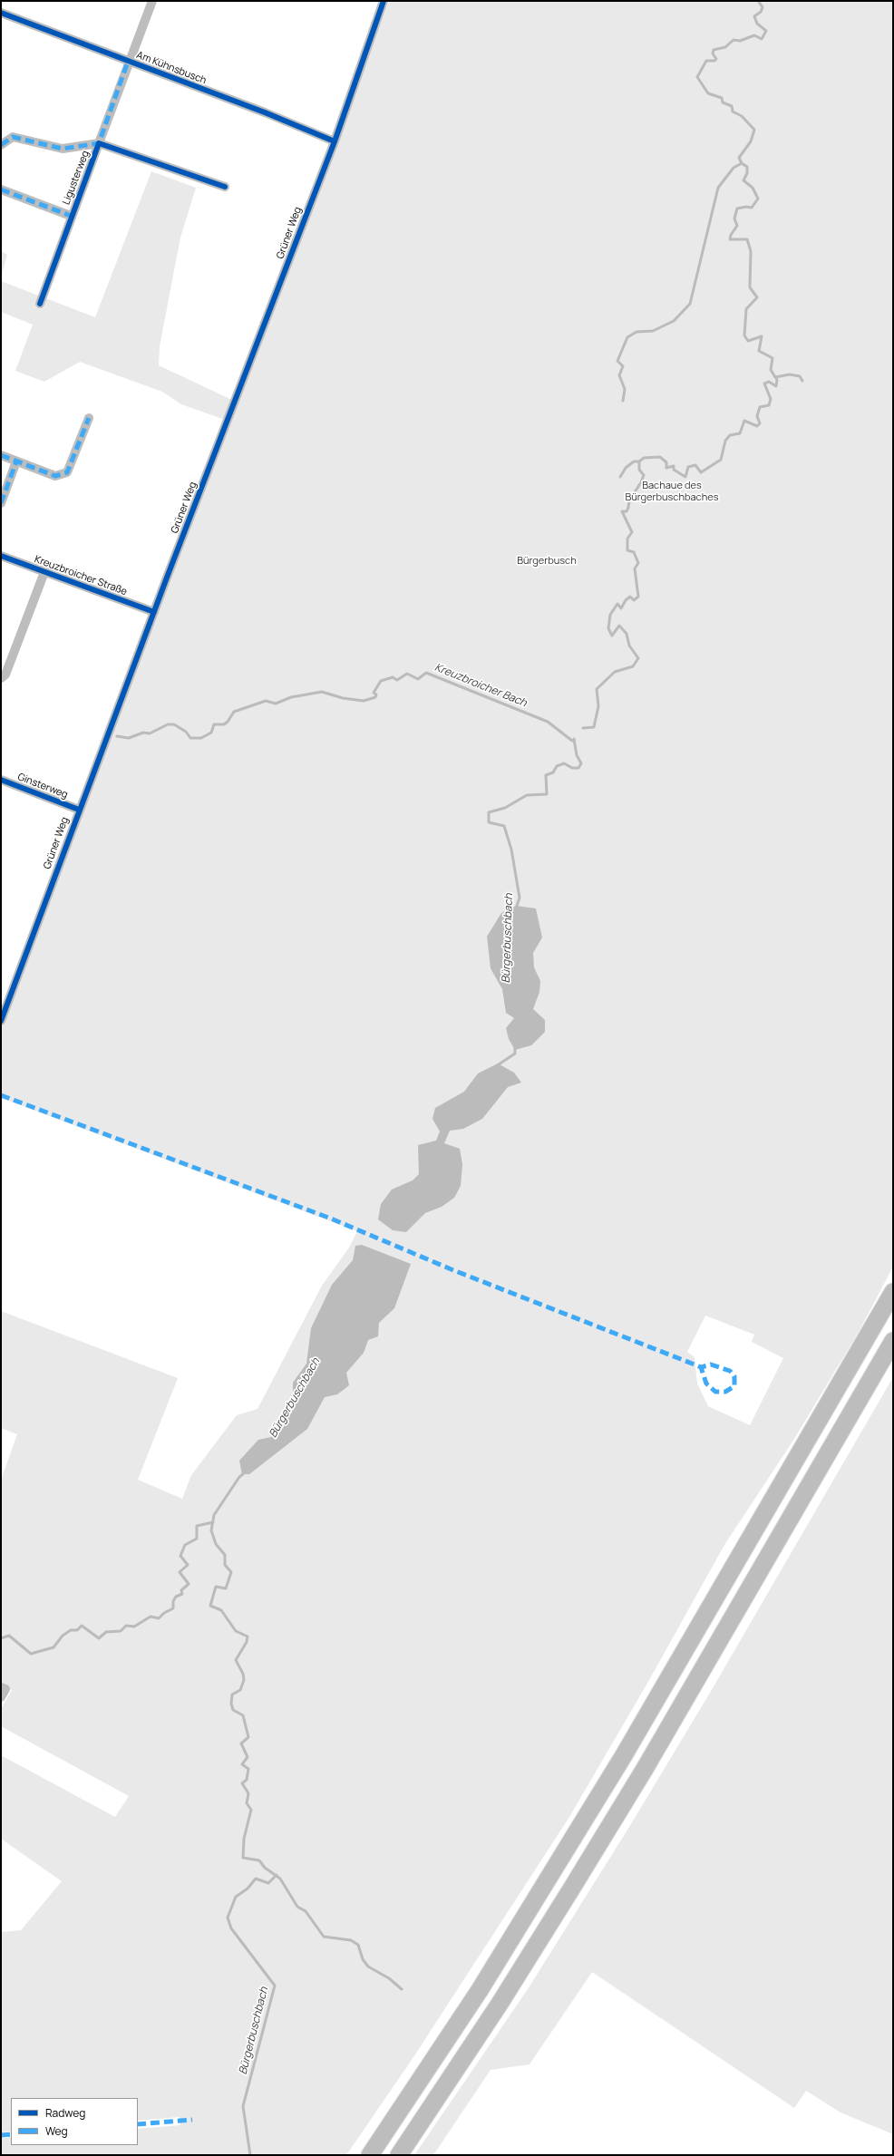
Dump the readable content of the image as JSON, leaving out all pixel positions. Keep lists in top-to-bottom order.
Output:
{
  "streets": {
    "street": [
      "Am Kühnsbusch",
      "Ligusterweg",
      "Grüner Weg",
      "Kreuzbroicher Straße",
      "Ginsterweg"
    ]
  },
  "crossings": [
    ["Am Kühnsbusch", "Ligusterweg"],
    ["Am Kühnsbusch", "Grüner Weg"],
    ["Grüner Weg", "Kreuzbroicher Straße"],
    ["Grüner Weg", "Ginsterweg"]
  ],
  "water": ["Kreuzbroicher Bach", "Bürgerbuschbach"],
  "parks": ["Bachaue des Bürgerbuschbaches", "Bürgerbusch"],
  "legend": ["Radweg", "Weg"]
}
